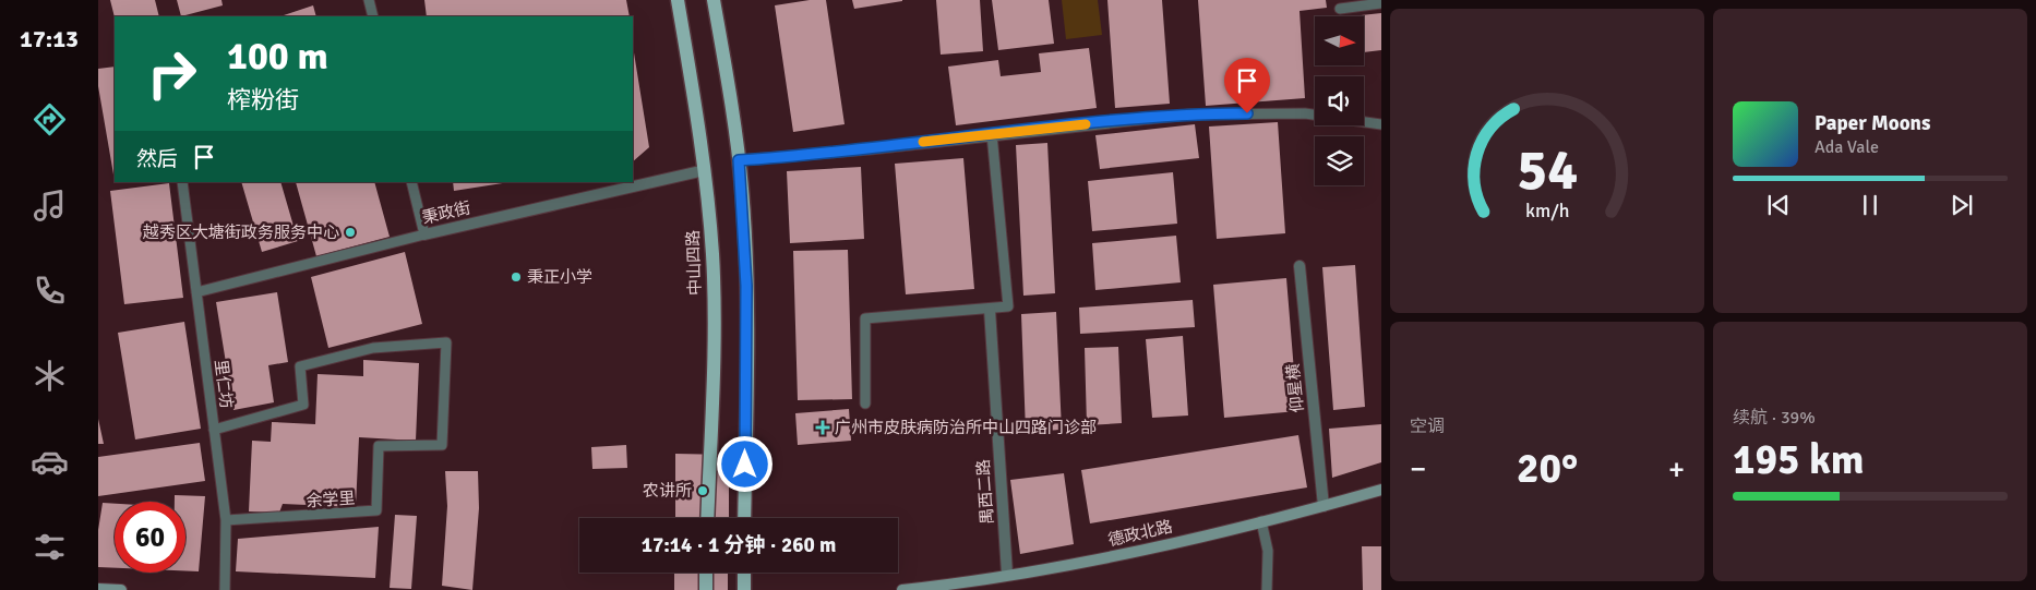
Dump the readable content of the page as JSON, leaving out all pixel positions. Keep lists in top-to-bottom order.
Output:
{
  "streets": {
    "main road": ["中山四路"],
    "street": [
      "秉政街",
      "仰星横",
      "禺西二路",
      "德政北路"
    ],
    "lane": ["里仁坊", "余学里"]
  },
  "crossings": [
    ["秉政街", "中山四路"],
    ["秉政街", "里仁坊"],
    ["里仁坊", "余学里"],
    ["仰星横", "德政北路"],
    ["禺西二路", "德政北路"]
  ],
  "places": {
    "other": ["越秀区大塘街政务服务中心", "秉正小学", "农讲所"],
    "health": ["广州市皮肤病防治所中山四路门诊部"]
  },
  "north": "right",
  "page": {
    "tabs": "17:13",
    "turn": ["100 m", "榨粉街"],
    "song": ["Paper Moons", "Ada Vale"],
    "then": "然后",
    "tile": [
      "空调",
      ["续航 · 39%", "195 km"]
    ],
    "heat": ["−", "20°", "+"],
    "limit": "60",
    "trip": "17:14 · 1 分钟 · 260 m",
    "gauge": ["54", "km/h"]
  }
}
